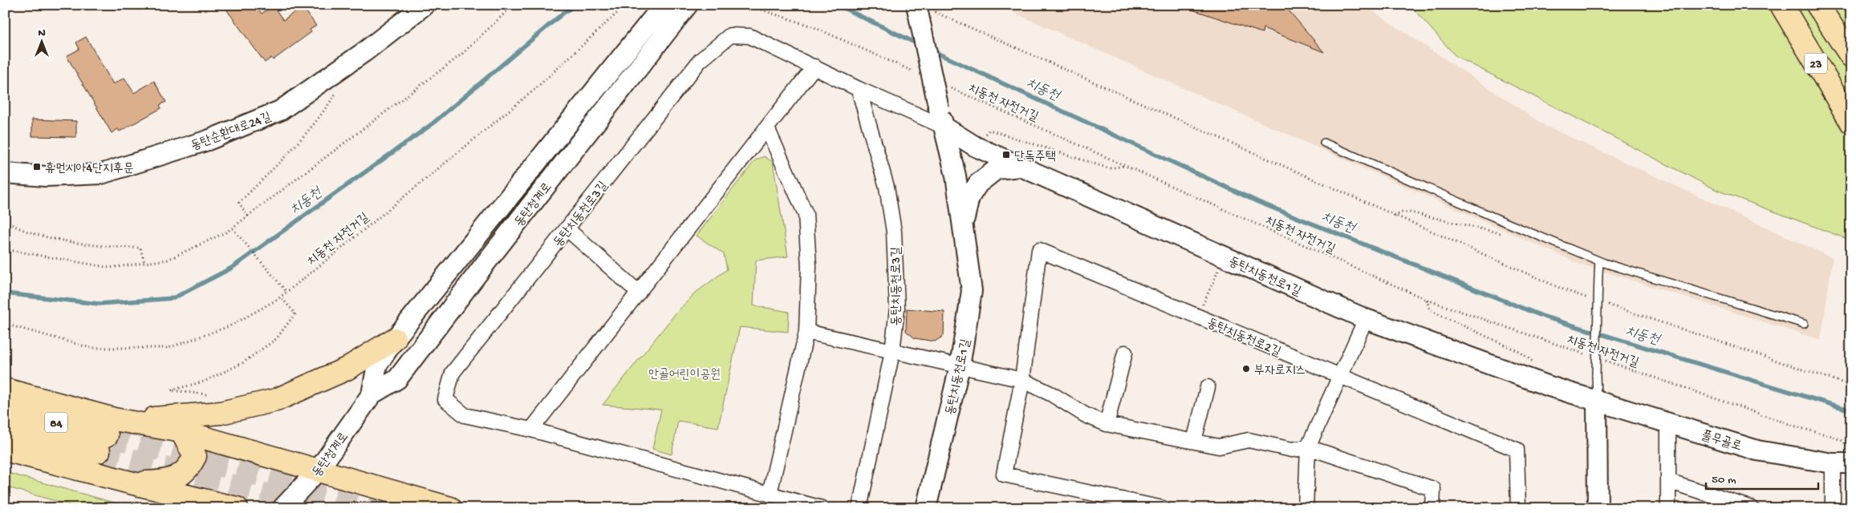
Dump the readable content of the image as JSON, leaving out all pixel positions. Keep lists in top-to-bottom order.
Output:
{
  "streets": {
    "main road": ["23", "84"],
    "street": [
      "동탄순환대로24길",
      "동탄청계로",
      "동탄치동천로3길",
      "동탄치동천로1길",
      "동탄치동천로2길",
      "풀무골로"
    ],
    "path": ["치동천 자전거길"]
  },
  "crossings": [
    ["치동천 자전거길", "풀무골로"],
    ["동탄치동천로3길", "동탄치동천로1길"],
    ["동탄치동천로1길", "풀무골로"]
  ],
  "water": ["치동천"],
  "parks": ["안골어린이공원"],
  "places": {
    "transit": ["단독주택", "휴먼시아4단지후문"],
    "other": ["부자로지스"]
  },
  "scale_bar": "50 m",
  "north": "top"
}
